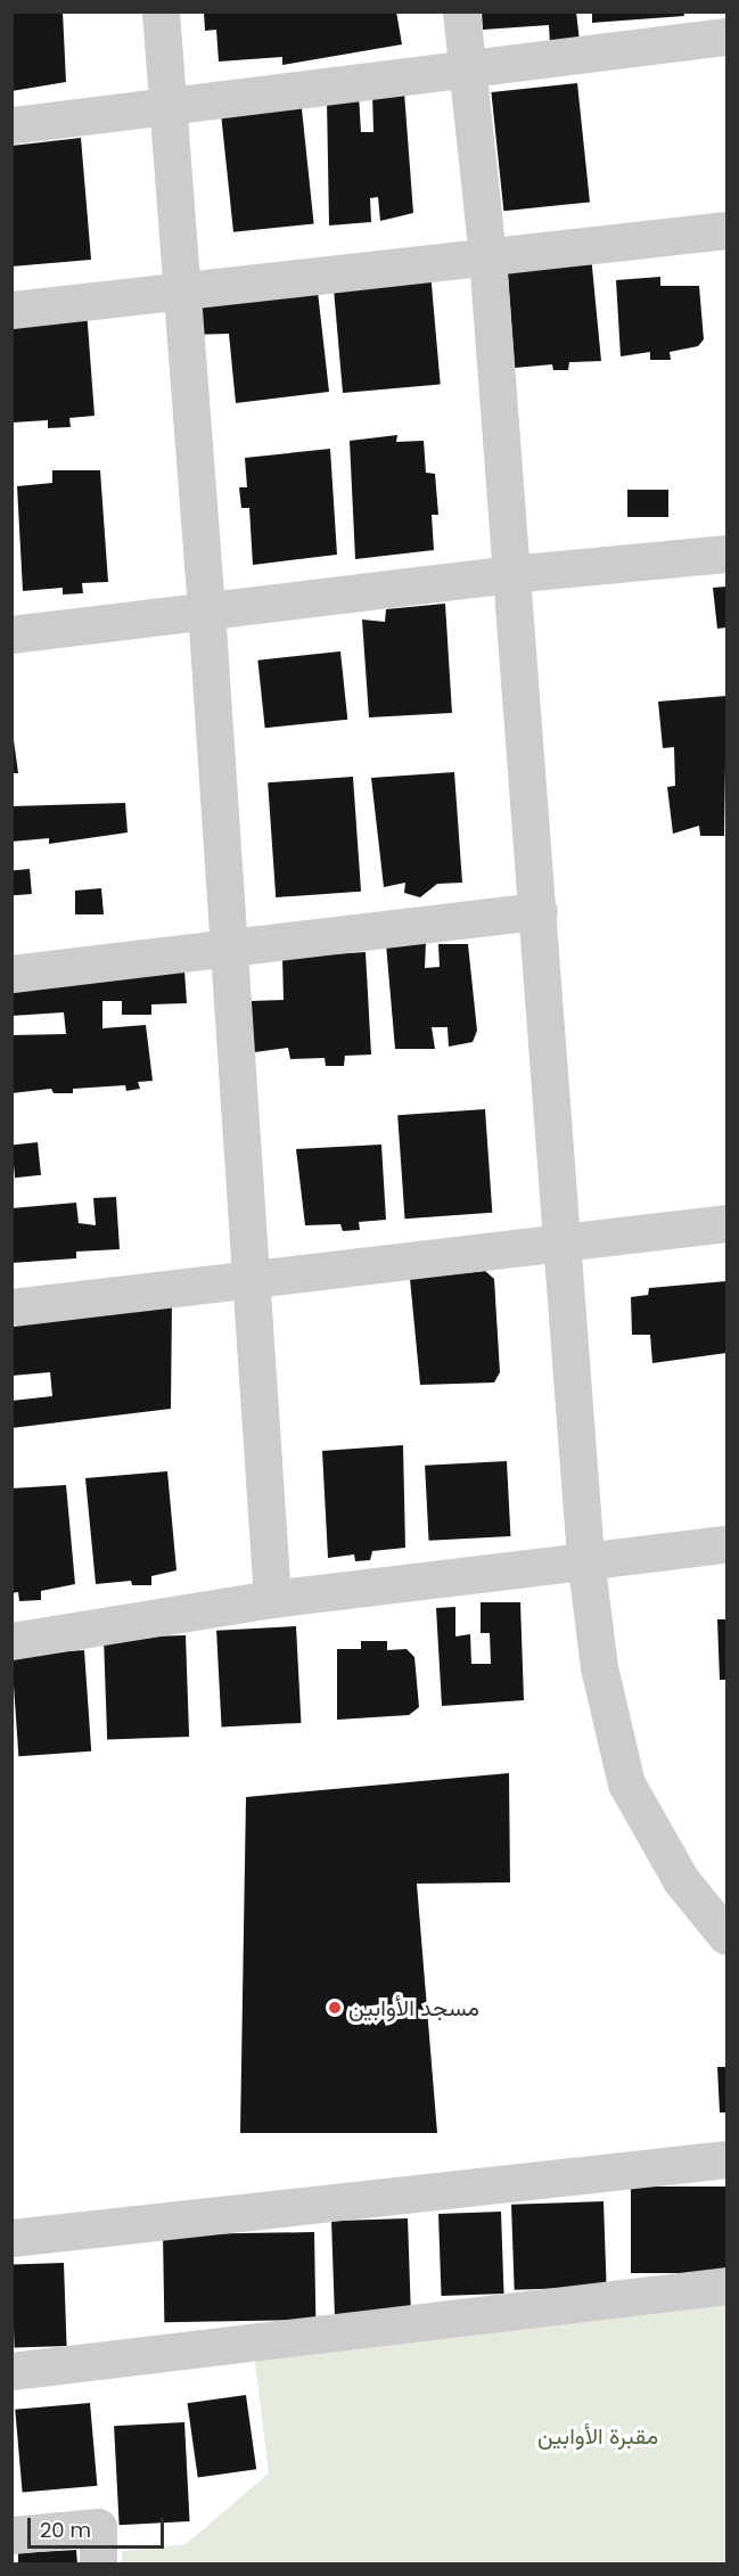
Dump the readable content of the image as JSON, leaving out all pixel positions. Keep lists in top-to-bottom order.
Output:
{
  "parks": ["مقبرة الأوابين"],
  "places": ["مسجد الأوابين"],
  "scale_bar": "20 m"
}
